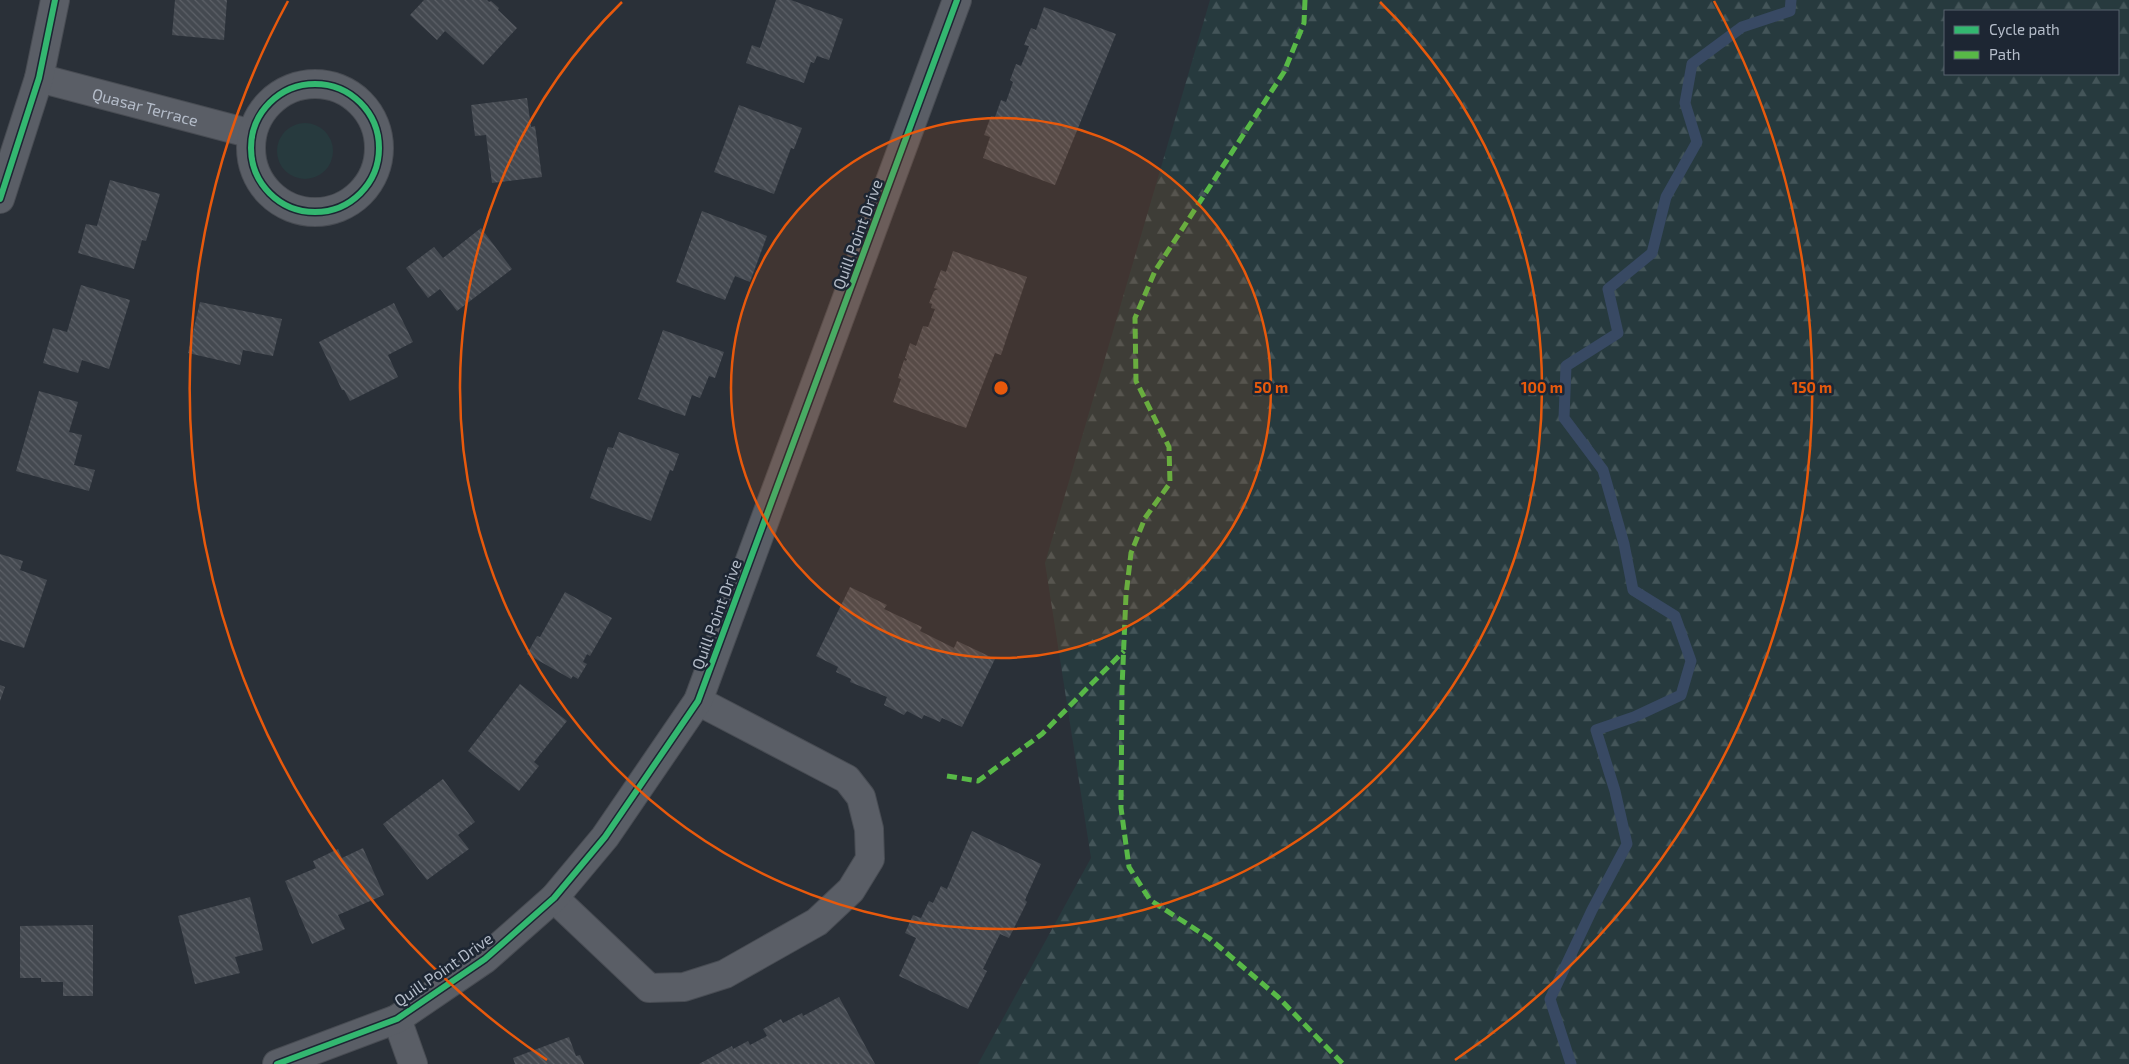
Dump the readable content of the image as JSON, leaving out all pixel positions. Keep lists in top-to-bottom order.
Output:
{
  "streets": {
    "street": ["Quasar Terrace", "Quill Point Drive"]
  },
  "legend": ["Cycle path", "Path"],
  "rings": ["50 m", "100 m", "150 m"]
}
